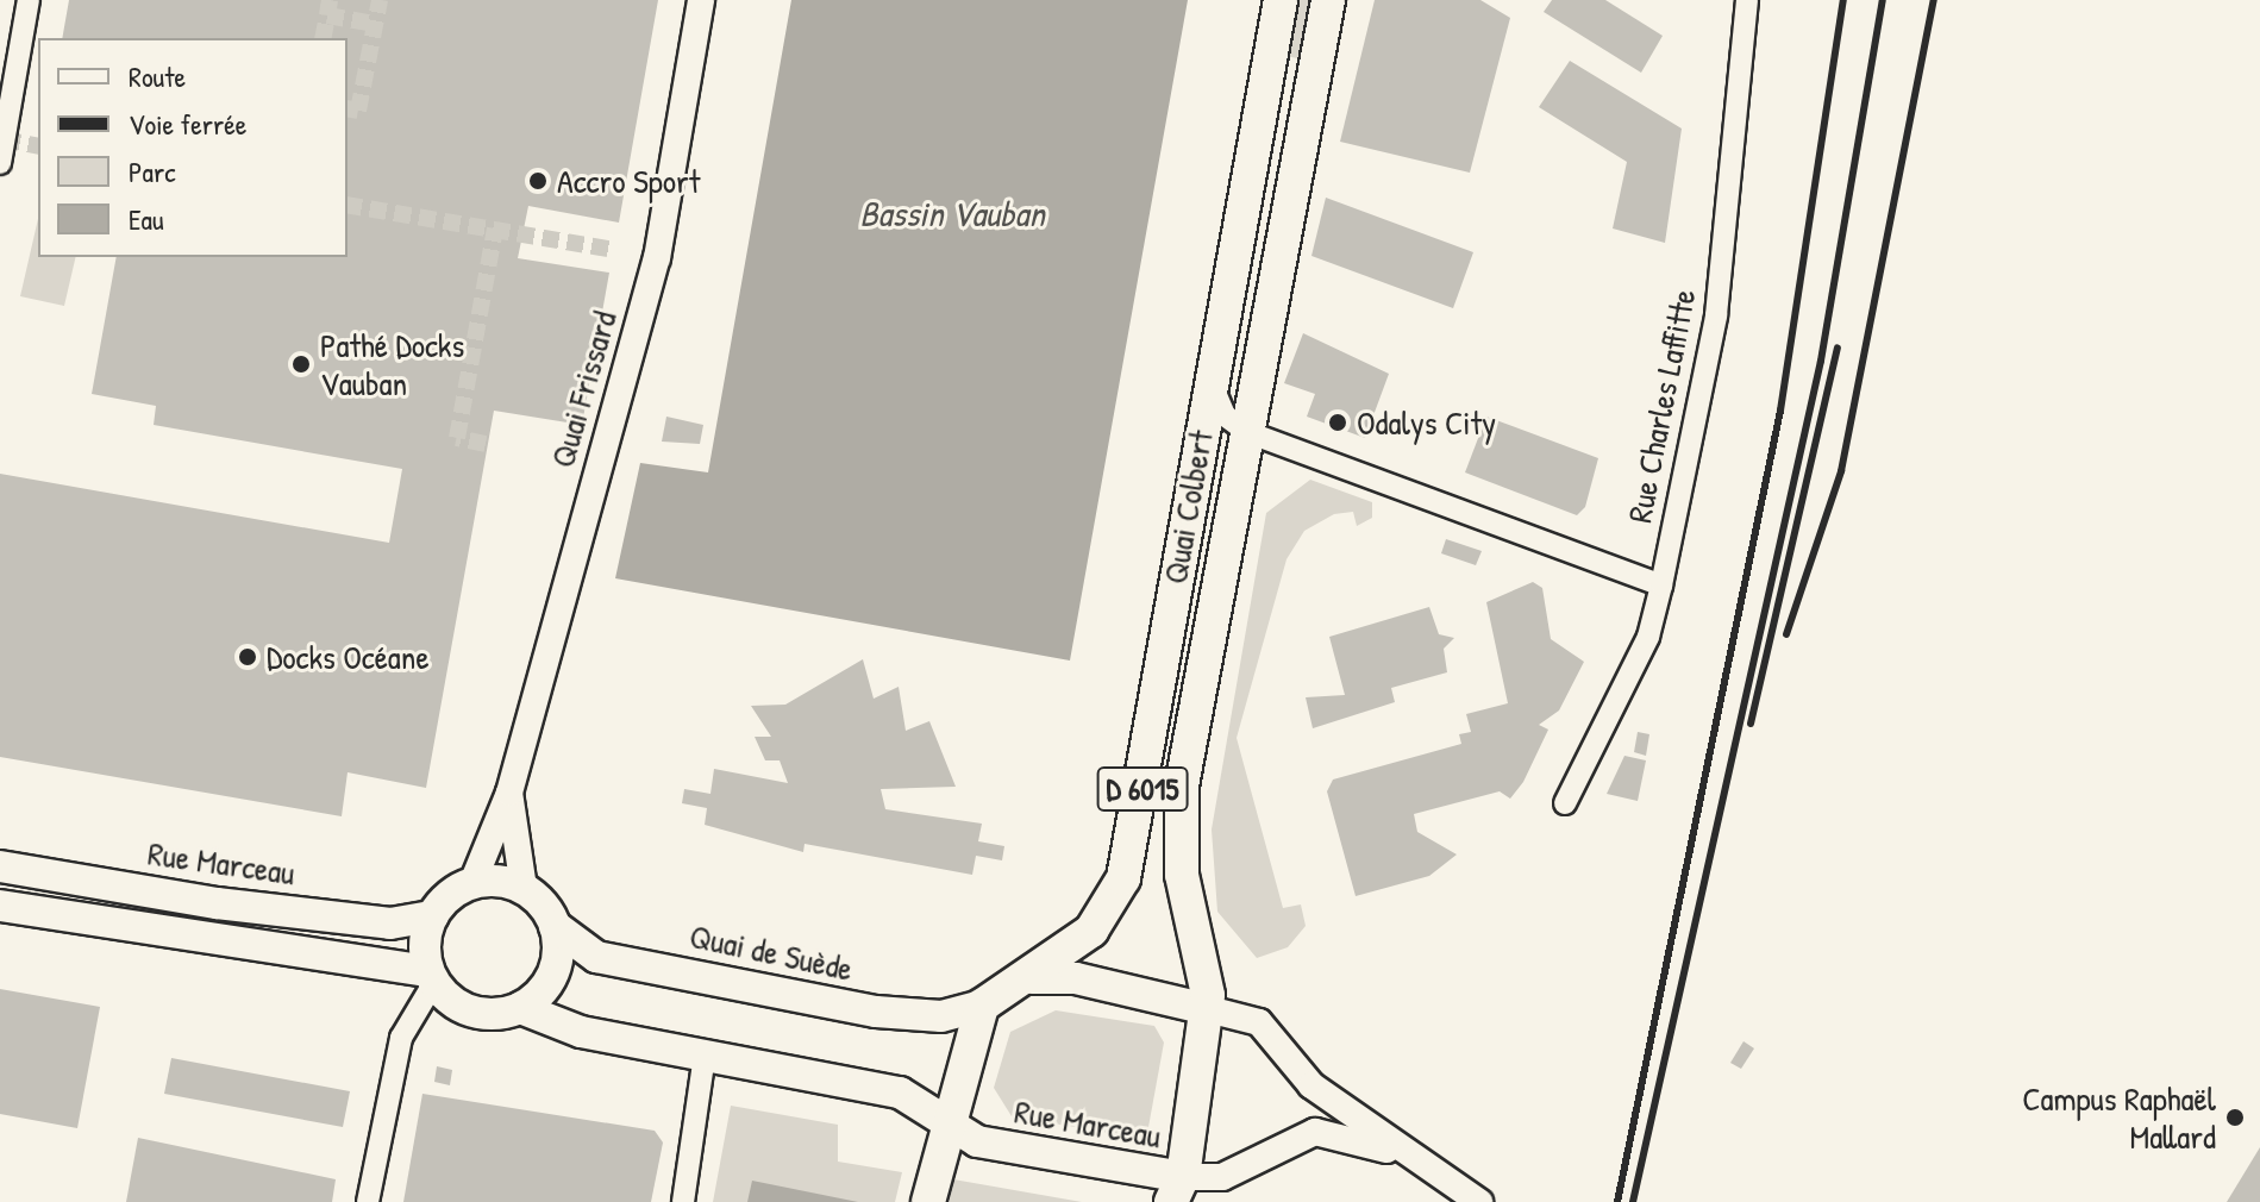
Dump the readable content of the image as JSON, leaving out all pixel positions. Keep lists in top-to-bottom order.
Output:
{
  "streets": {
    "main road": [
      "Quai Colbert",
      "D 6015",
      "Rue Marceau",
      "Quai de Suède"
    ],
    "street": ["Quai Frissard", "Rue Charles Laffitte"]
  },
  "crossings": [
    ["Quai Frissard", "Rue Marceau"],
    ["Quai Frissard", "Quai de Suède"],
    ["Quai Colbert", "D 6015"],
    ["Quai Colbert", "Quai de Suède"],
    ["D 6015", "Rue Marceau"],
    ["Rue Marceau", "Quai de Suède"]
  ],
  "water": ["Bassin Vauban"],
  "places": [
    "Accro Sport",
    "Pathé Docks Vauban",
    "Odalys City",
    "Docks Océane",
    "Campus Raphaël Mallard"
  ],
  "legend": [
    "Route",
    "Voie ferrée",
    "Parc",
    "Eau"
  ]
}
